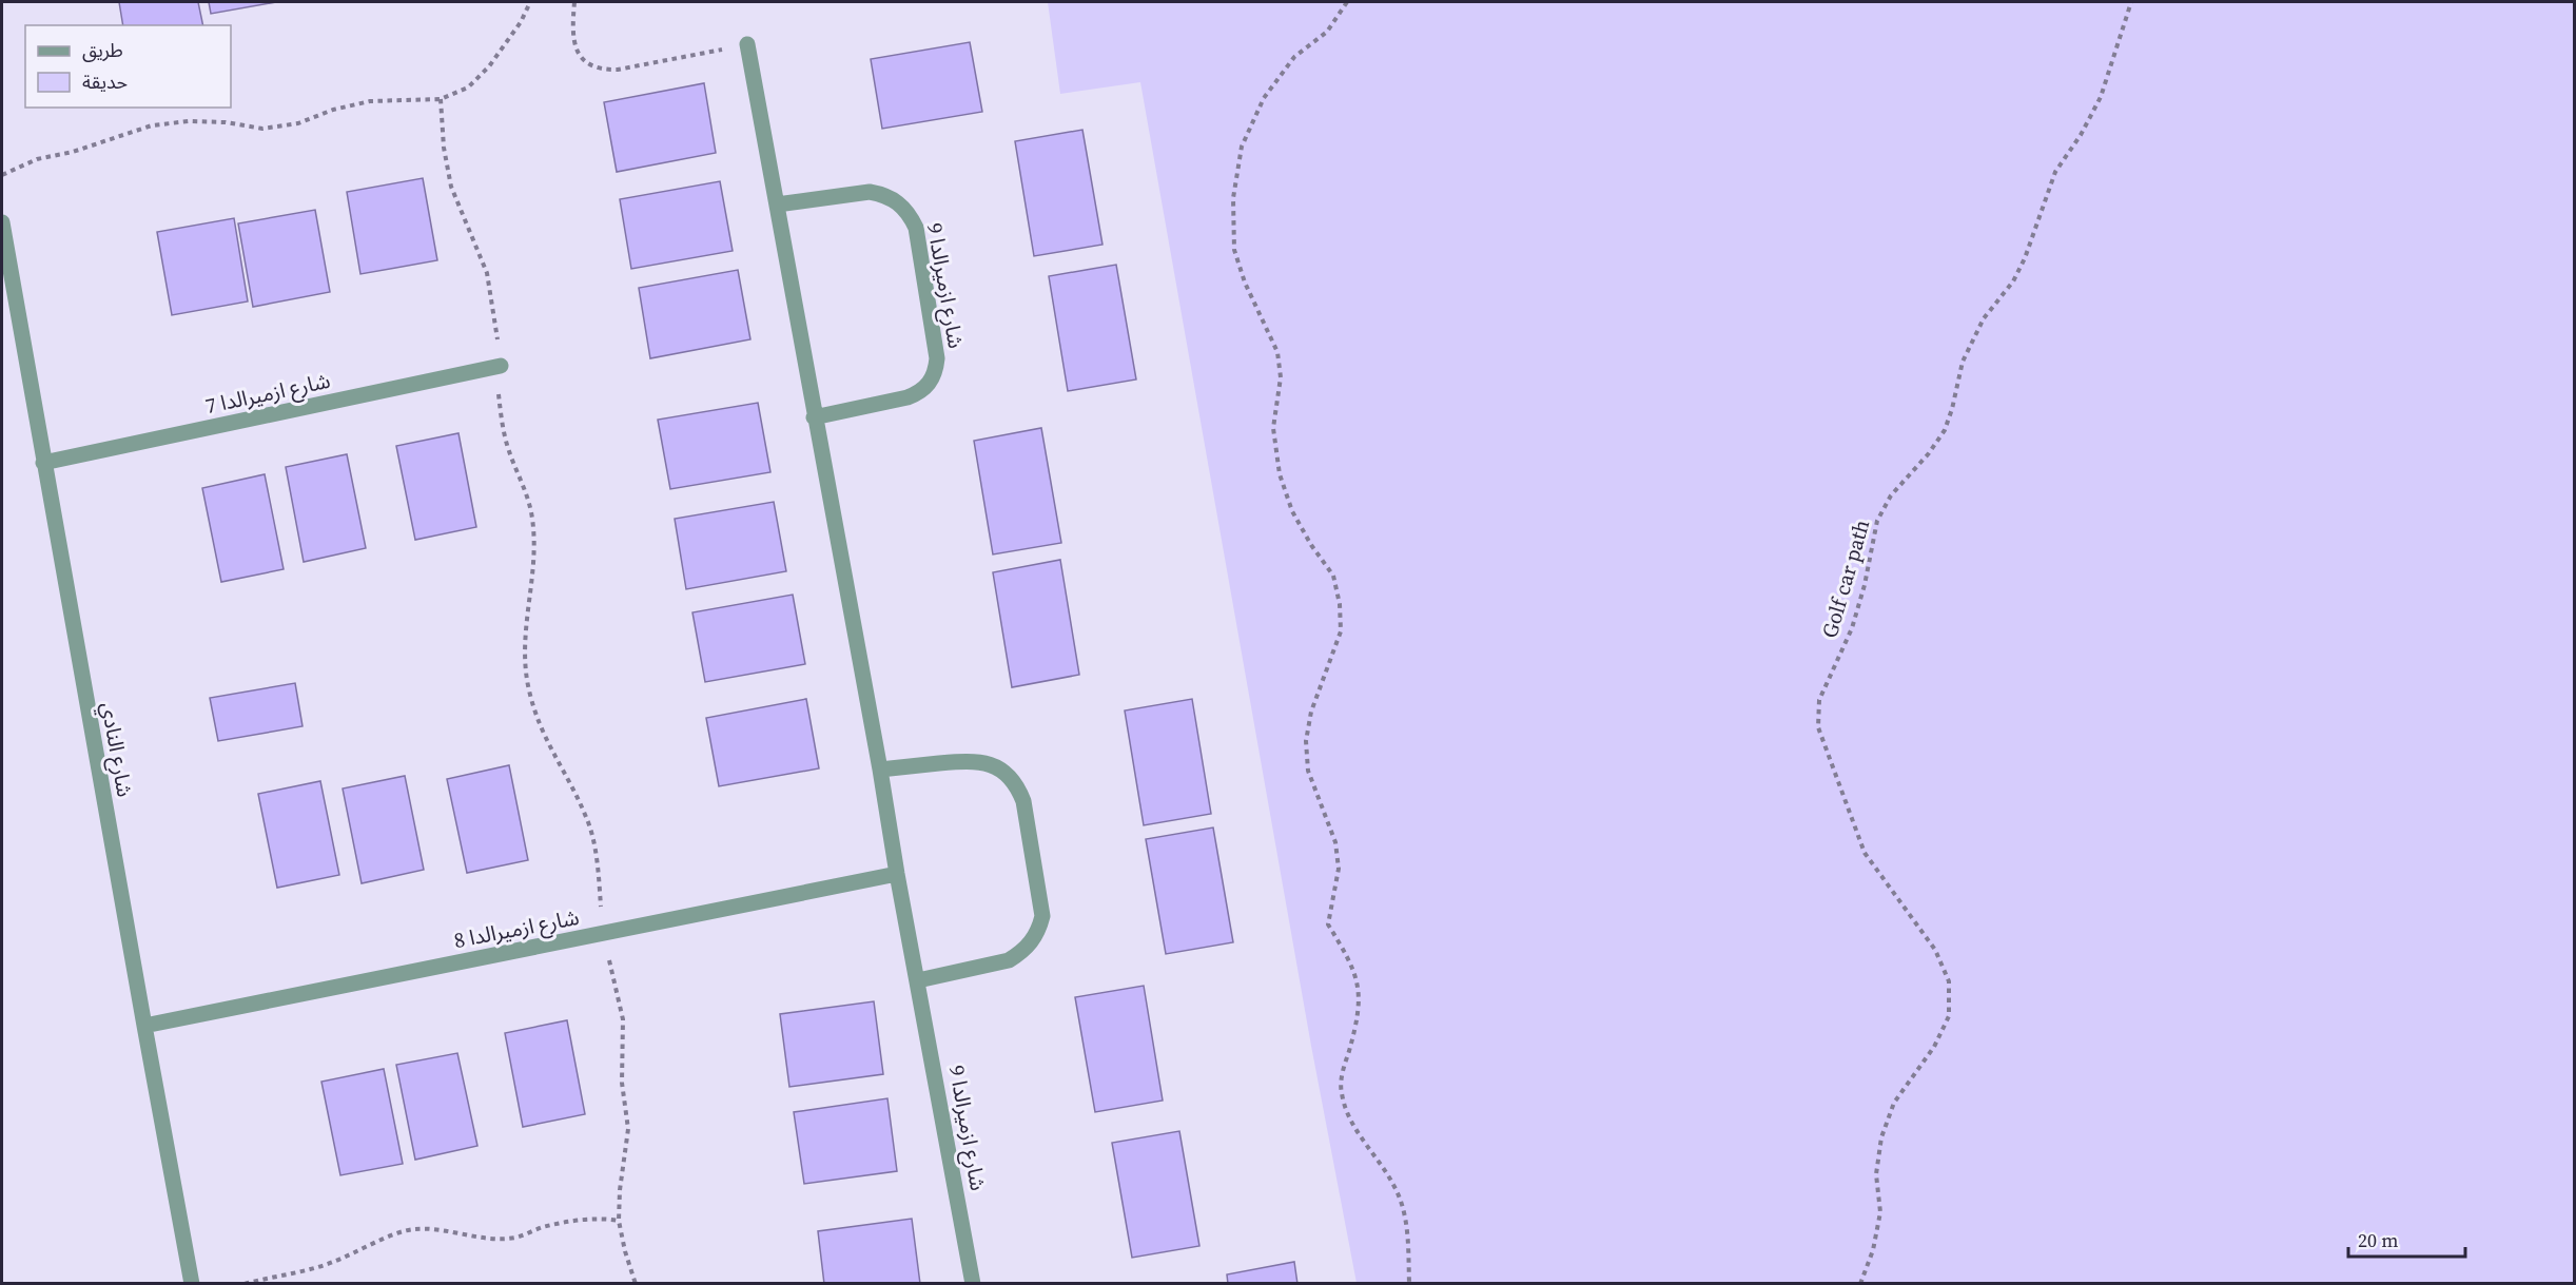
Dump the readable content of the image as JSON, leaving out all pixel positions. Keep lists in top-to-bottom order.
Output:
{
  "streets": {
    "street": [
      "شارع ازميرالدا 9",
      "شارع ازميرالدا 7",
      "شارع النادي",
      "شارع ازميرالدا 8"
    ],
    "path": ["Golf car path"]
  },
  "crossings": [
    ["شارع ازميرالدا 9", "شارع ازميرالدا 8"],
    ["شارع ازميرالدا 7", "شارع النادي"],
    ["شارع النادي", "شارع ازميرالدا 8"]
  ],
  "legend": ["طريق", "حديقة"],
  "scale_bar": "20 m"
}
